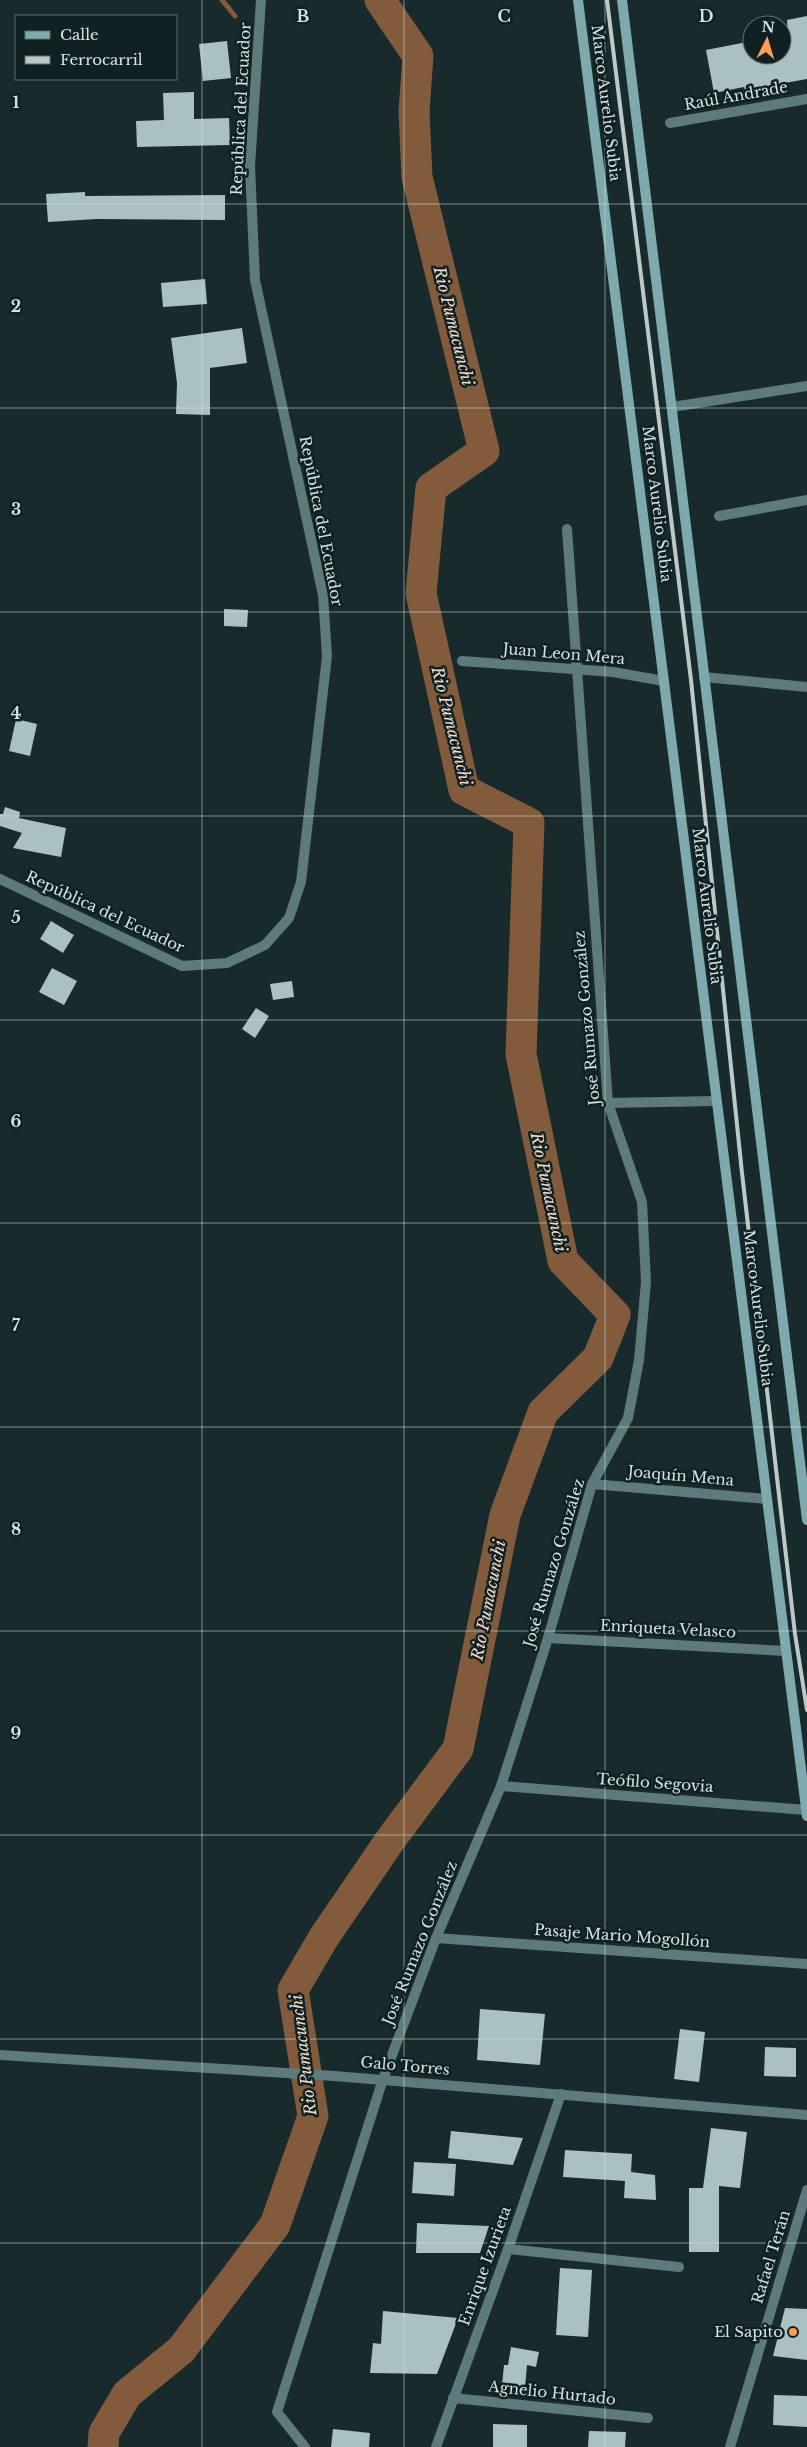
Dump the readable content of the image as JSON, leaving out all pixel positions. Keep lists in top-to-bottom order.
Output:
{
  "streets": {
    "main road": ["Marco Aurelio Subia"],
    "street": [
      "Raúl Andrade",
      "República del Ecuador",
      "Juan Leon Mera",
      "José Rumazo González",
      "Joaquín Mena",
      "Enriqueta Velasco",
      "Teófilo Segovia",
      "Pasaje Mario Mogollón",
      "Galo Torres",
      "Rafael Terán",
      "Enrique Izurieta",
      "Agnelio Hurtado"
    ]
  },
  "crossings": [
    ["Marco Aurelio Subia", "Juan Leon Mera"],
    ["Marco Aurelio Subia", "Joaquín Mena"],
    ["Marco Aurelio Subia", "Enriqueta Velasco"],
    ["Marco Aurelio Subia", "Teófilo Segovia"],
    ["Juan Leon Mera", "José Rumazo González"],
    ["José Rumazo González", "Joaquín Mena"],
    ["José Rumazo González", "Enriqueta Velasco"],
    ["José Rumazo González", "Teófilo Segovia"],
    ["José Rumazo González", "Pasaje Mario Mogollón"],
    ["José Rumazo González", "Galo Torres"],
    ["Galo Torres", "Enrique Izurieta"],
    ["Enrique Izurieta", "Agnelio Hurtado"]
  ],
  "water": ["Rio Pumacunchi"],
  "places": ["El Sapito"],
  "legend": ["Calle", "Ferrocarril"],
  "north": "top",
  "grid": {
    "columns": ["B", "C", "D"],
    "rows": [
      "1",
      "2",
      "3",
      "4",
      "5",
      "6",
      "7",
      "8",
      "9"
    ]
  }
}
